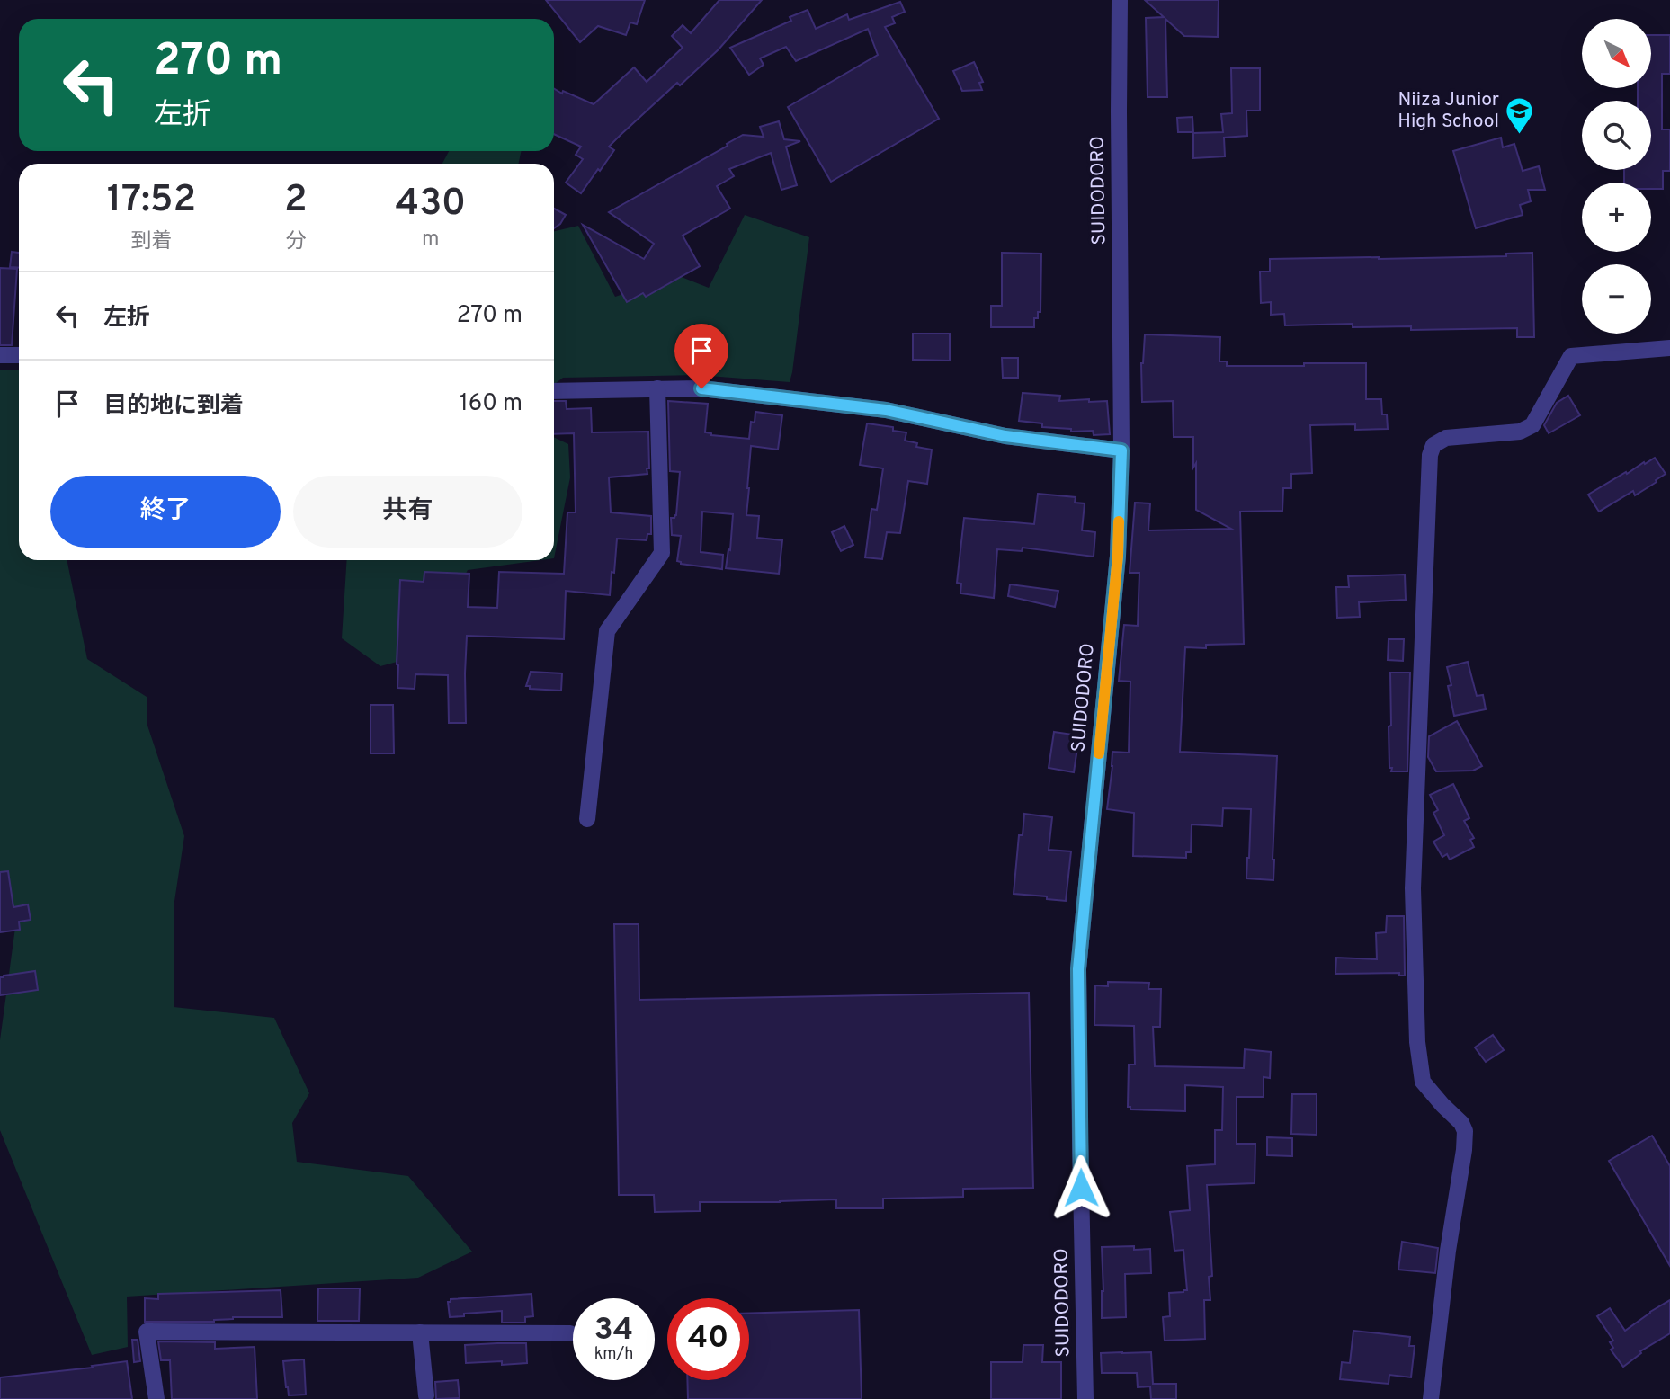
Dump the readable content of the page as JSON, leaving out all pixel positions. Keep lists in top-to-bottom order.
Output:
{
  "streets": {
    "street": ["SUIDODORO"]
  },
  "places": {
    "school or university": ["Niiza Junior High School"]
  },
  "north": "bottom right",
  "page": {
    "map_buttons": ["+", "−"],
    "turn": ["270 m", "左折"],
    "eta": [
      "17:52",
      "到着",
      "2",
      "分",
      "430",
      "m"
    ],
    "list": [
      {
        "name": "左折",
        "value": "270 m"
      },
      {
        "name": "目的地に到着",
        "value": "160 m"
      }
    ],
    "buttons": ["終了", "共有"],
    "speed": "34 km/h",
    "limit": "40"
  }
}
